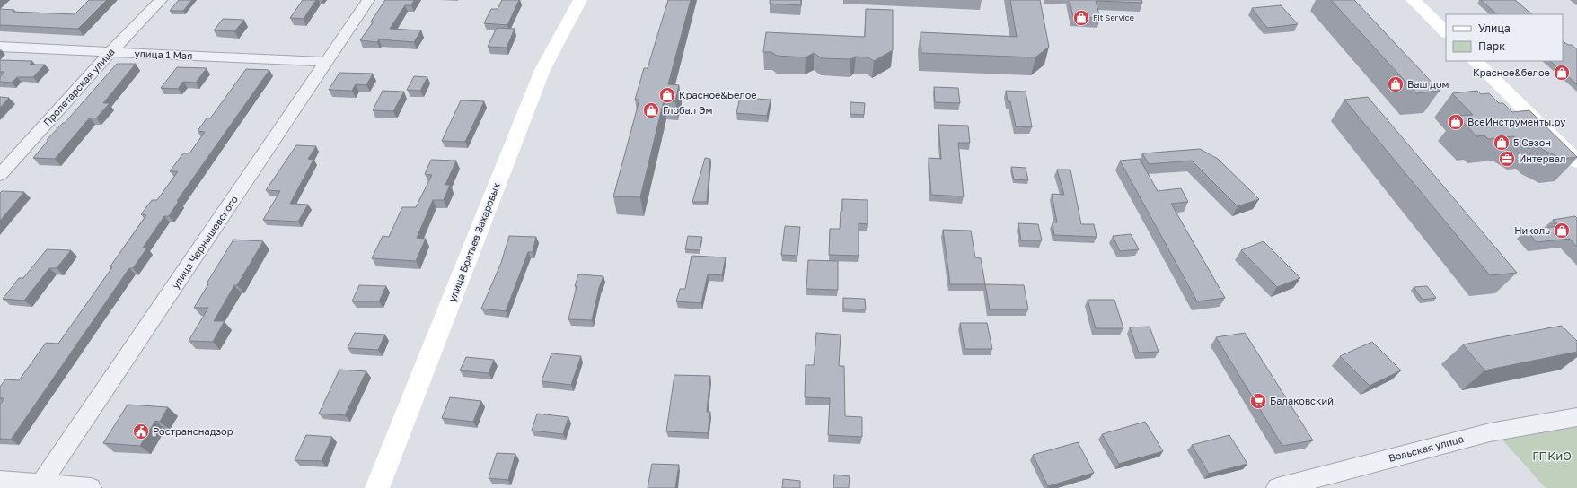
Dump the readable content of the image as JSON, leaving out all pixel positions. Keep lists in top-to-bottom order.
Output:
{
  "streets": {
    "main road": ["улица Братьев Захаровых"],
    "street": [
      "улица 1 Мая",
      "Пролетарская улица",
      "улица Чернышевского",
      "Вольская улица"
    ]
  },
  "crossings": [
    ["улица 1 Мая", "Пролетарская улица"],
    ["улица 1 Мая", "улица Чернышевского"]
  ],
  "parks": ["ГПКиО"],
  "places": {
    "shop": [
      "Fit Service",
      "Красное&белое",
      "Ваш дом",
      "Красное&Белое",
      "Глобал Эм",
      "ВсеИнструменты.ру",
      "5 Сезон",
      "Николь"
    ],
    "office": ["Интервал"],
    "supermarket": ["Балаковский"],
    "public building": ["Ространснадзор"]
  },
  "legend": ["Улица", "Парк"]
}
